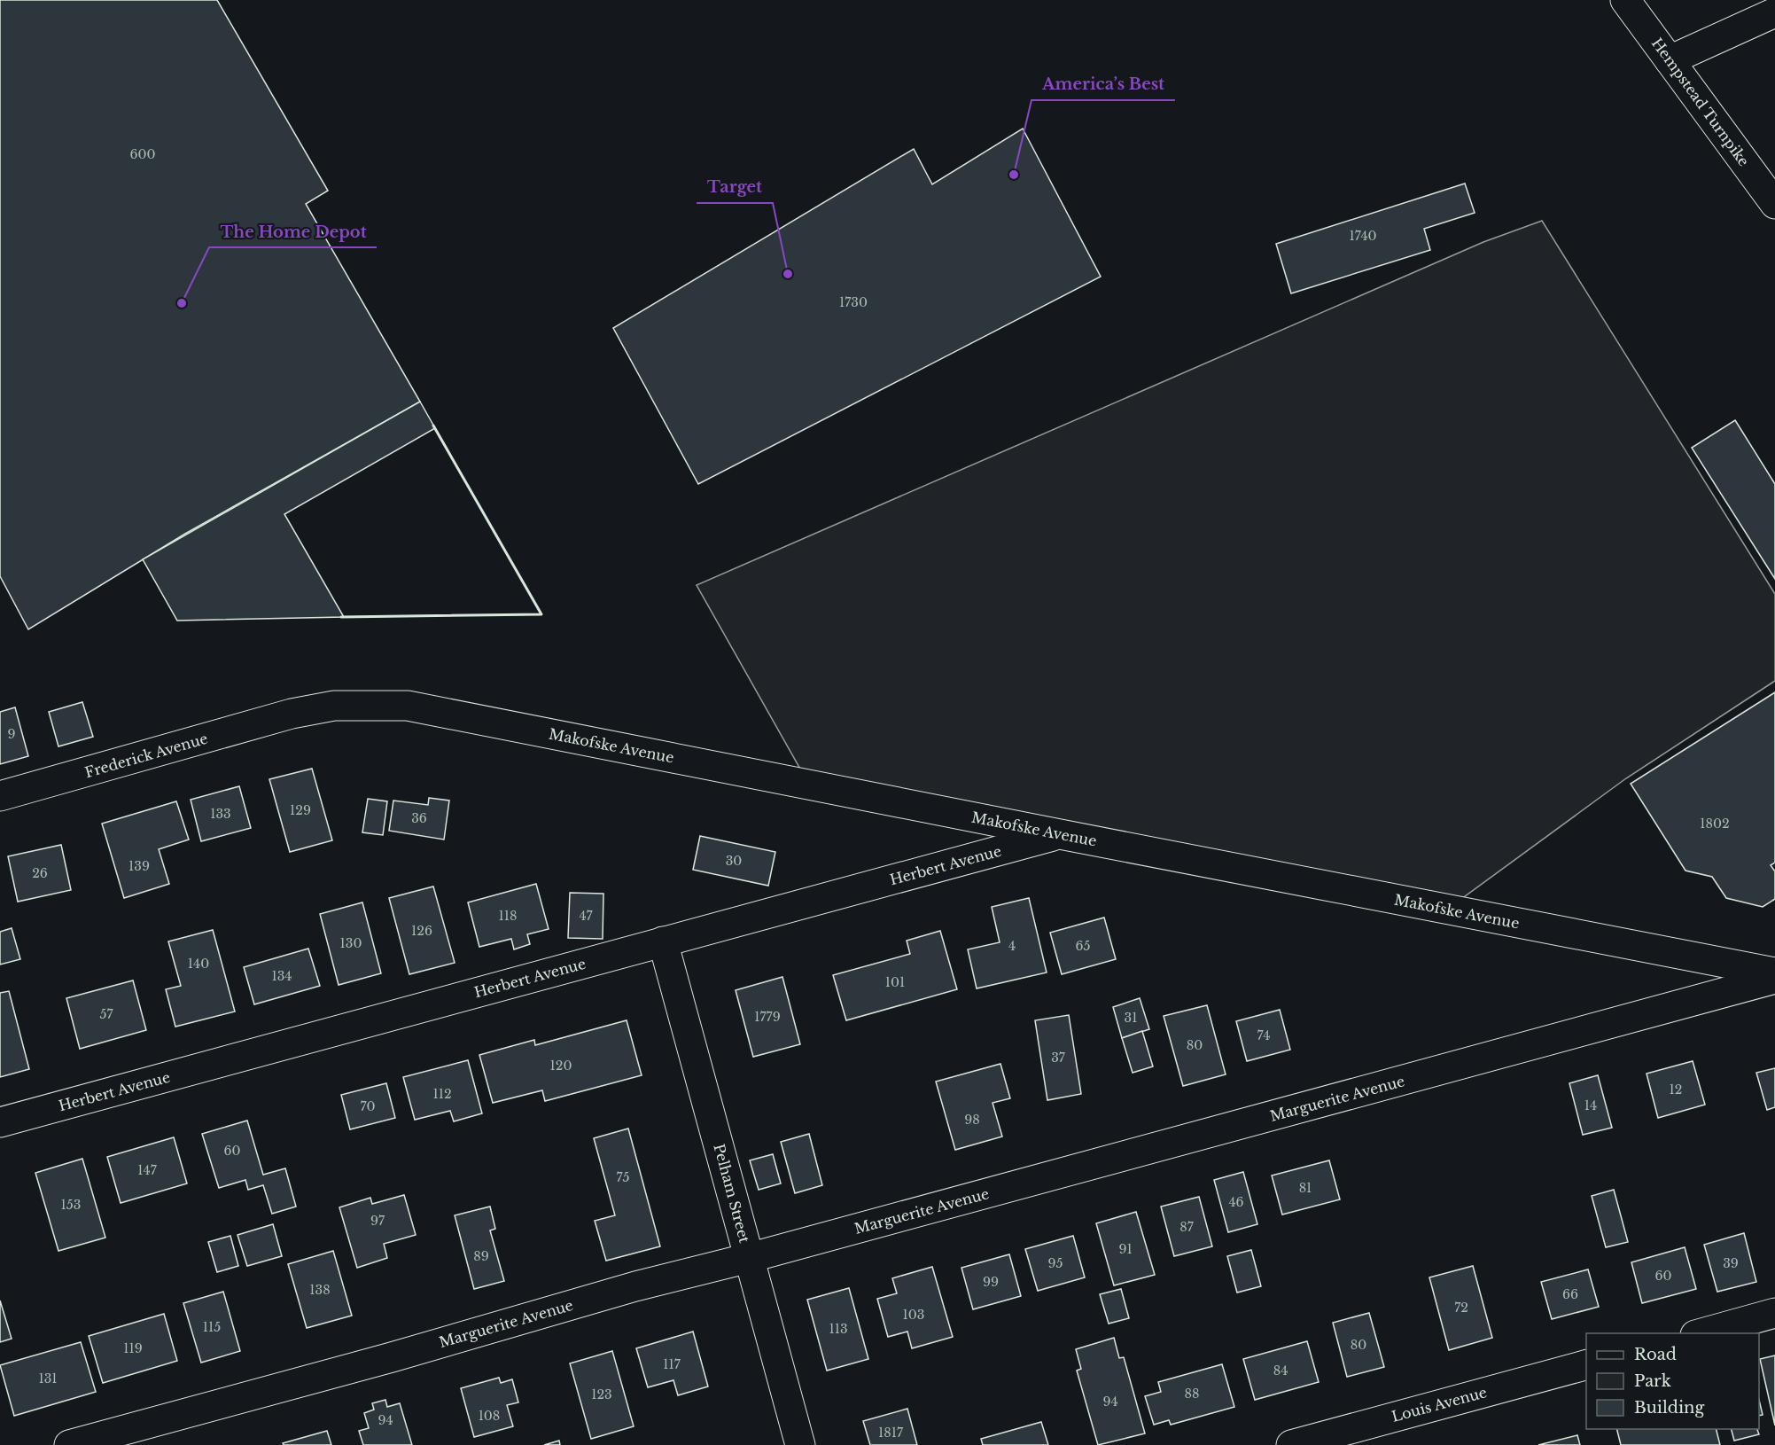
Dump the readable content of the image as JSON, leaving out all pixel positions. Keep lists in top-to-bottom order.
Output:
{
  "streets": {
    "street": [
      "Hempstead Turnpike",
      "Makofske Avenue",
      "Frederick Avenue",
      "Herbert Avenue",
      "Marguerite Avenue",
      "Pelham Street",
      "Louis Avenue"
    ]
  },
  "crossings": [
    ["Makofske Avenue", "Frederick Avenue"],
    ["Makofske Avenue", "Herbert Avenue"],
    ["Herbert Avenue", "Pelham Street"],
    ["Marguerite Avenue", "Pelham Street"]
  ],
  "places": ["America’s Best", "Target", "The Home Depot"],
  "house_numbers": [
    "600",
    "1740",
    "1730",
    "9",
    "129",
    "133",
    "36",
    "1802",
    "30",
    "139",
    "26",
    "118",
    "47",
    "126",
    "130",
    "4",
    "65",
    "140",
    "134",
    "101",
    "57",
    "1779",
    "31",
    "74",
    "80",
    "37",
    "120",
    "12",
    "112",
    "14",
    "70",
    "98",
    "60",
    "147",
    "75",
    "81",
    "46",
    "153",
    "97",
    "87",
    "91",
    "89",
    "95",
    "39",
    "60",
    "99",
    "138",
    "66",
    "72",
    "103",
    "115",
    "113",
    "80",
    "119",
    "117",
    "84",
    "131",
    "88",
    "123",
    "94",
    "108",
    "94",
    "1817"
  ],
  "legend": ["Road", "Park", "Building"]
}
